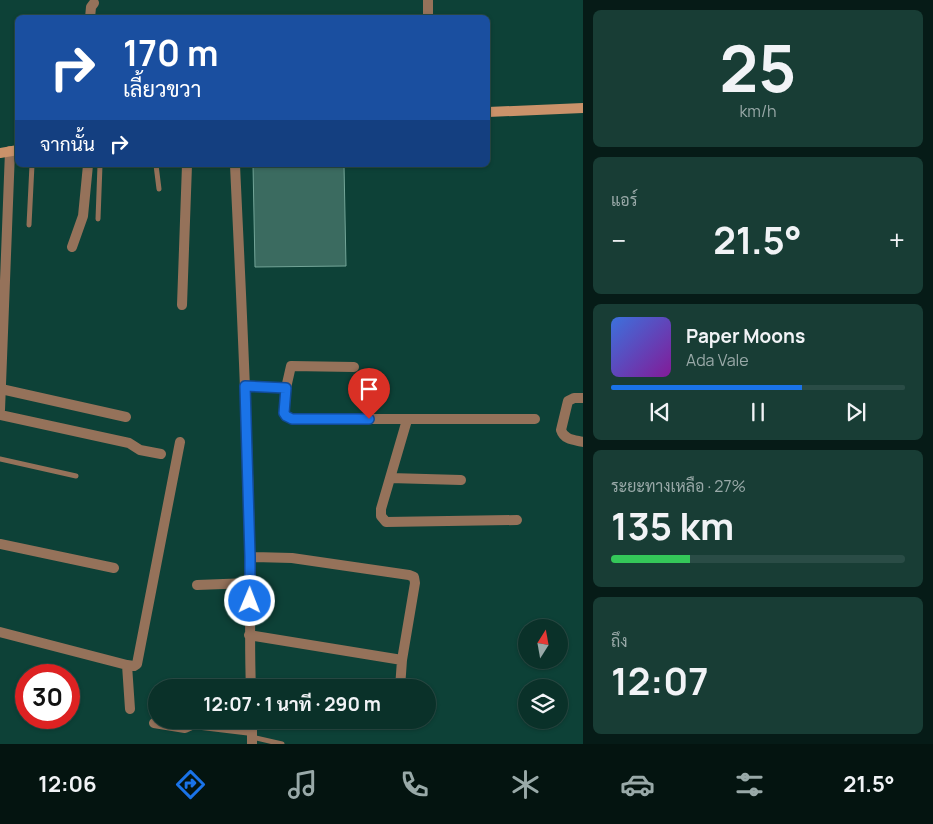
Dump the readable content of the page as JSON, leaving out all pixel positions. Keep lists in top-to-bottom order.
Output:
{
  "north": "top",
  "page": {
    "tile": [
      ["25", "km/h"],
      "แอร์",
      ["ระยะทางเหลือ · 27%", "135 km"],
      ["ถึง", "12:07"]
    ],
    "turn": ["170 m", "เลี้ยวขวา"],
    "then": "จากนั้น",
    "heat": ["−", "21.5°", "+"],
    "song": ["Paper Moons", "Ada Vale"],
    "limit": "30",
    "trip": "12:07 · 1 นาที · 290 m",
    "tabs": ["12:06", "21.5°"]
  }
}
